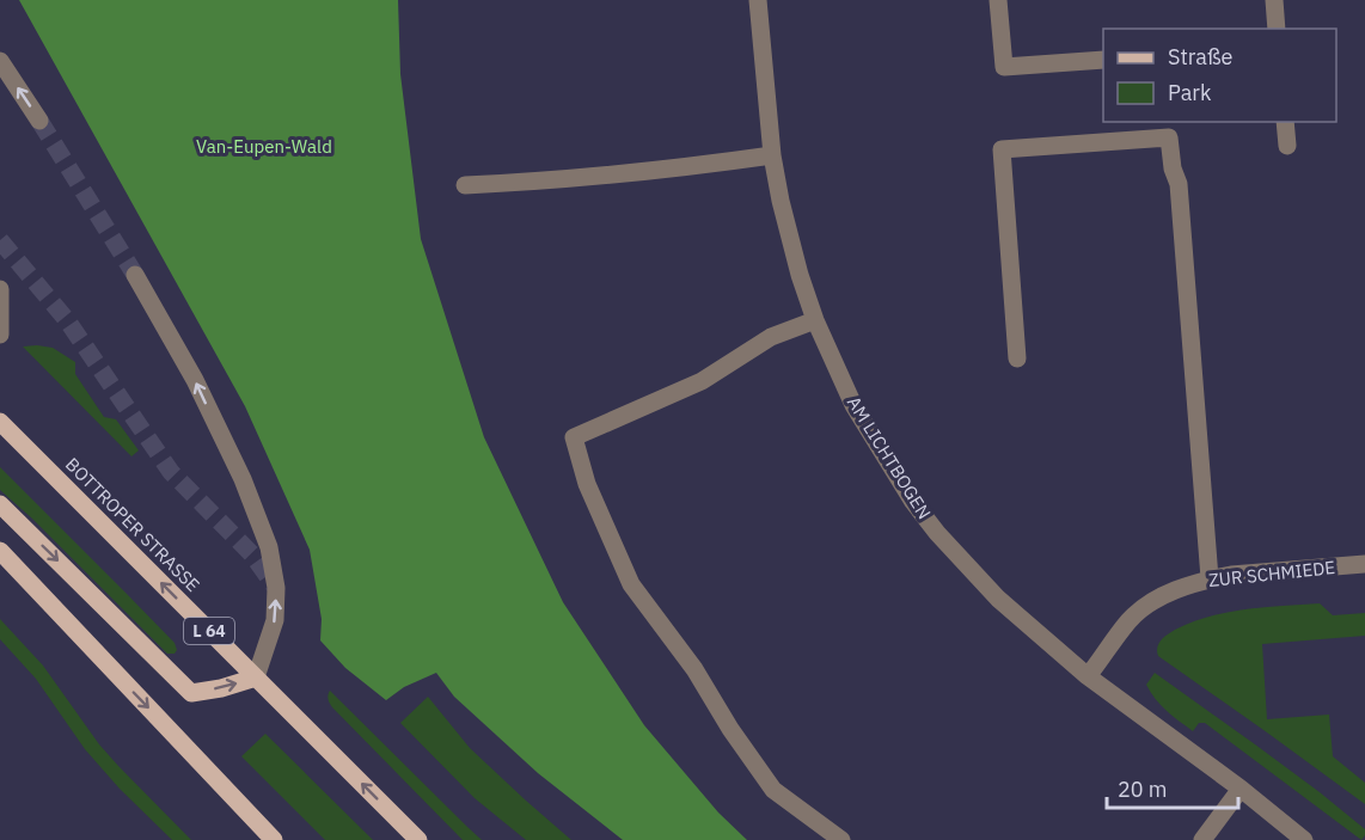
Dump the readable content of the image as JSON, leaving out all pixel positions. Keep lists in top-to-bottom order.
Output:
{
  "streets": {
    "main road": ["BOTTROPER STRASSE", "L 64"],
    "street": ["AM LICHTBOGEN", "ZUR SCHMIEDE"]
  },
  "crossings": [
    ["AM LICHTBOGEN", "ZUR SCHMIEDE"]
  ],
  "parks": ["Van-Eupen-Wald"],
  "legend": ["Straße", "Park"],
  "scale_bar": "20 m"
}
